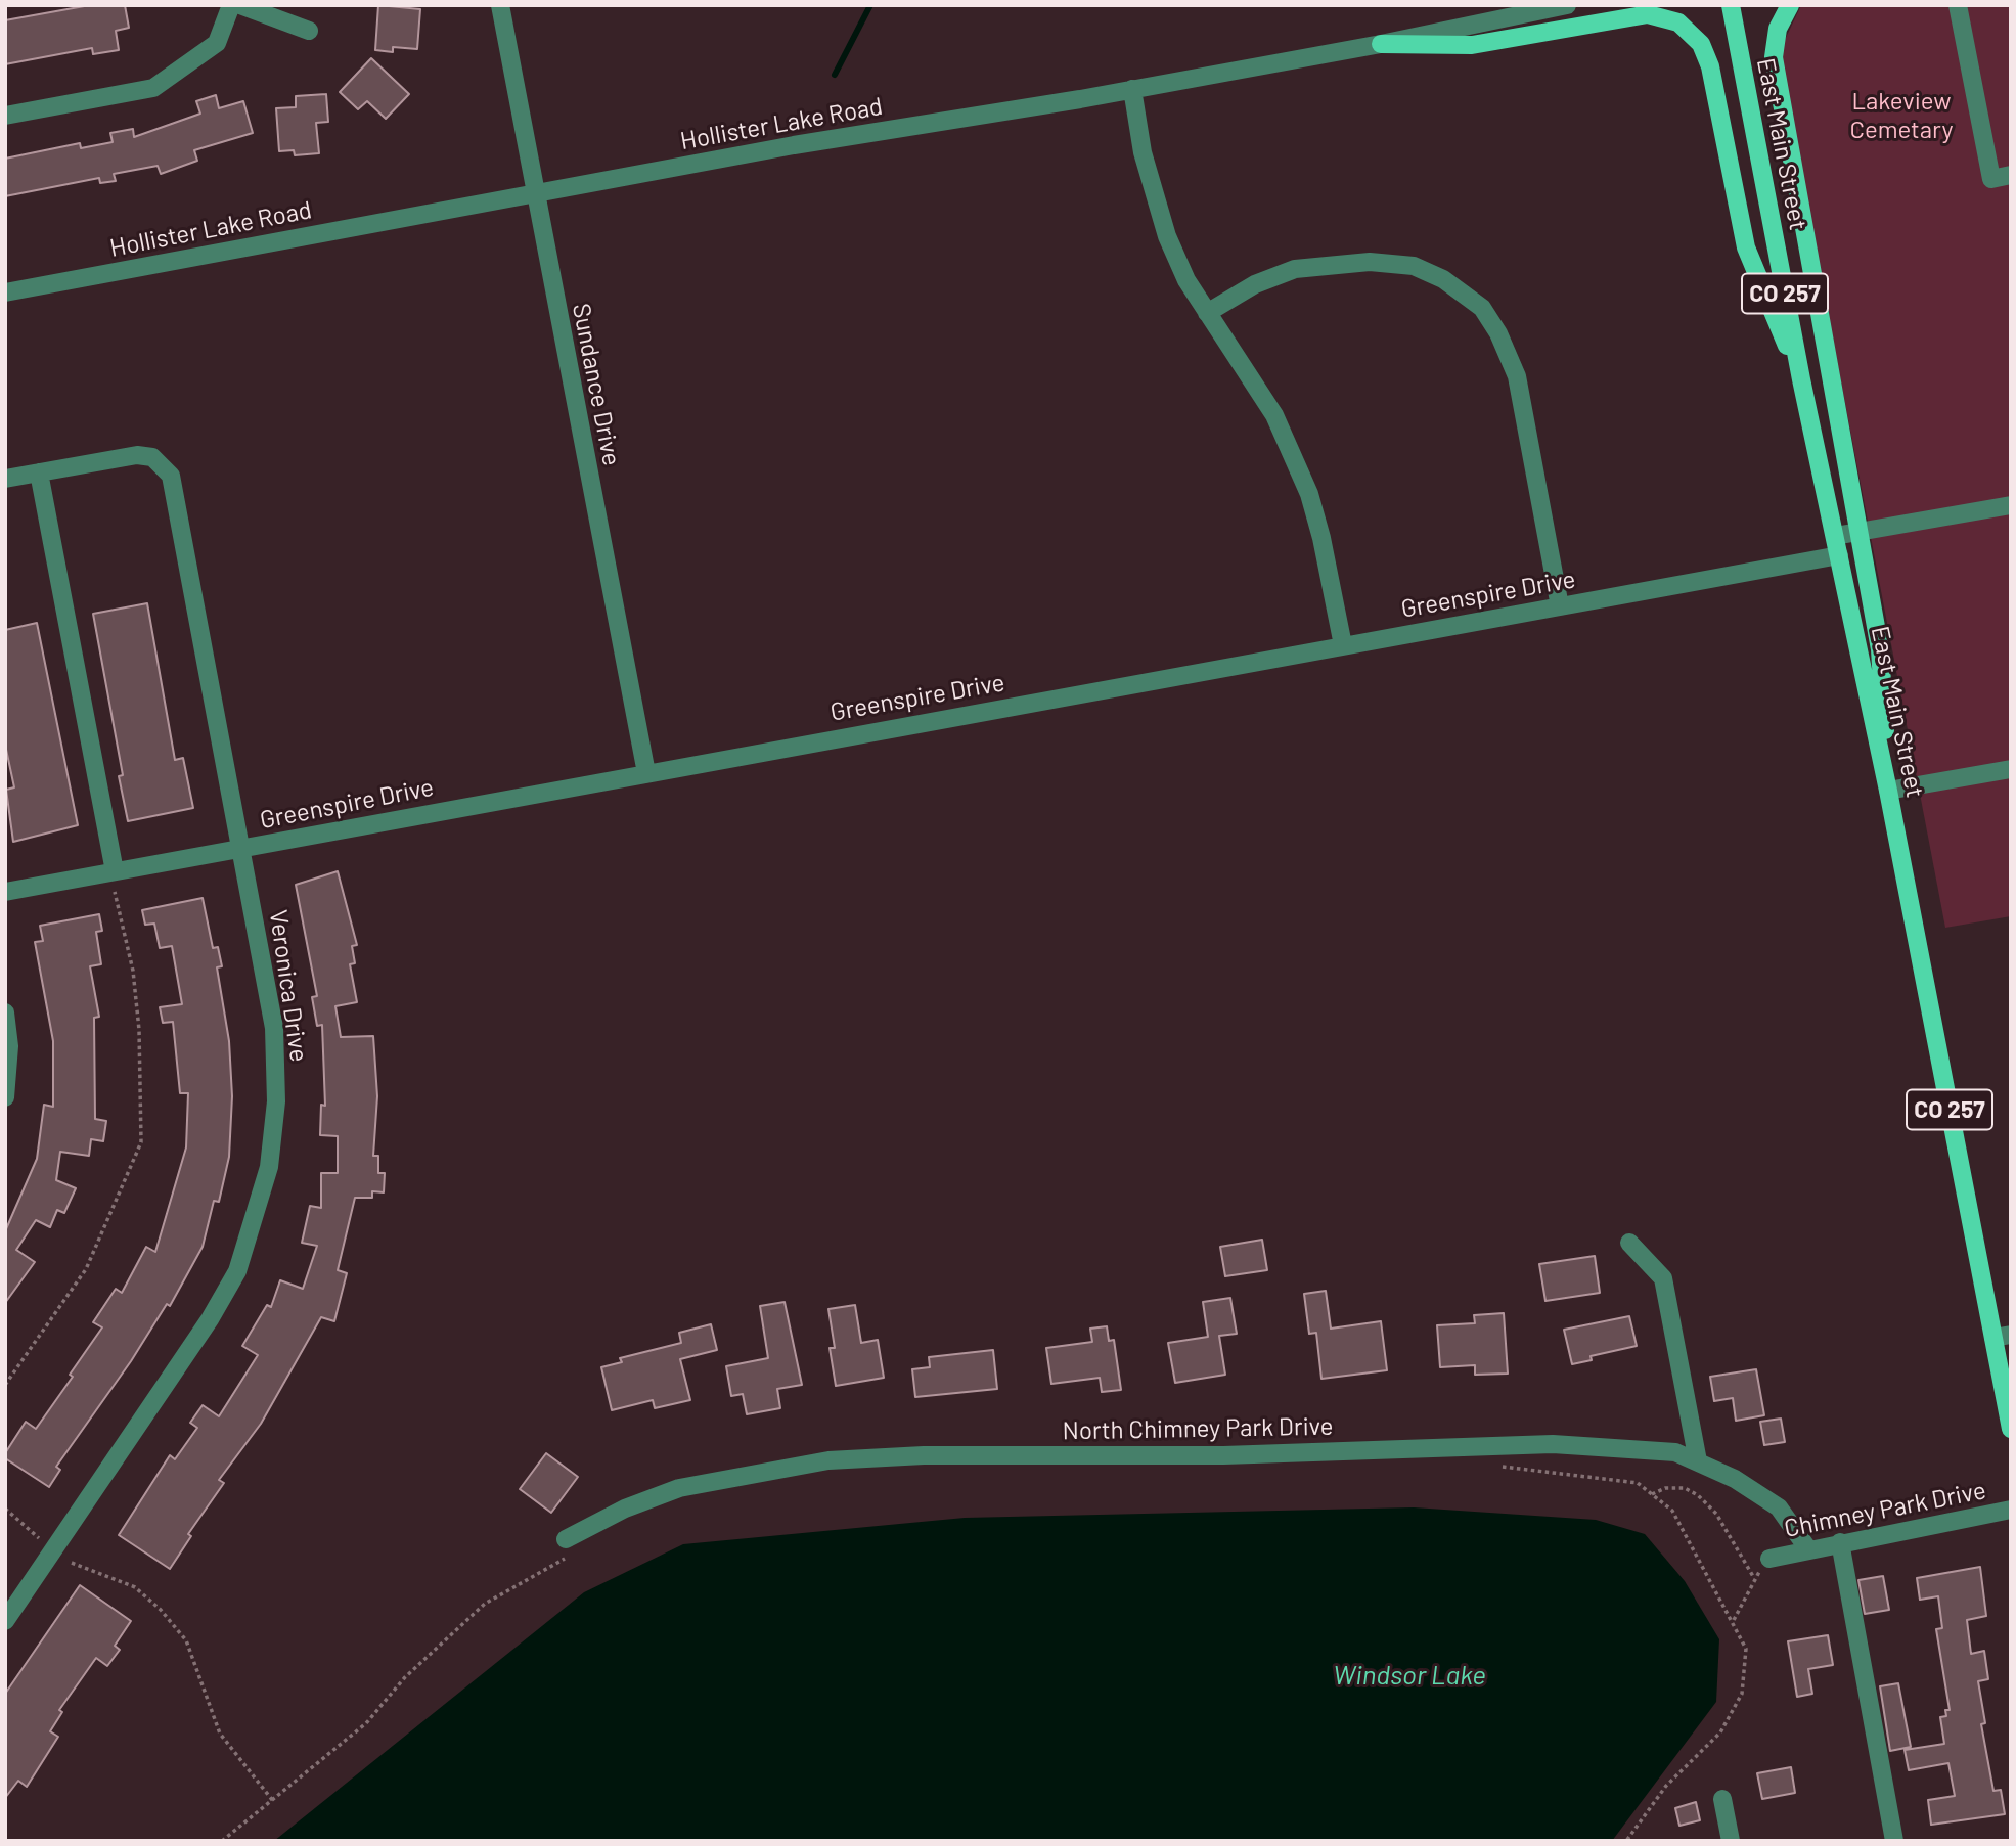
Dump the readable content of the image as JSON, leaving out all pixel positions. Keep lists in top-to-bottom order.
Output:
{
  "streets": {
    "main road": ["East Main Street", "CO 257"],
    "street": [
      "Hollister Lake Road",
      "Sundance Drive",
      "Greenspire Drive",
      "Veronica Drive",
      "North Chimney Park Drive",
      "Chimney Park Drive"
    ]
  },
  "crossings": [
    ["Hollister Lake Road", "Sundance Drive"],
    ["East Main Street", "Greenspire Drive"],
    ["Sundance Drive", "Greenspire Drive"],
    ["Greenspire Drive", "Veronica Drive"],
    ["North Chimney Park Drive", "Chimney Park Drive"]
  ],
  "water": ["Windsor Lake"],
  "parks": ["Lakeview Cemetary"]
}
